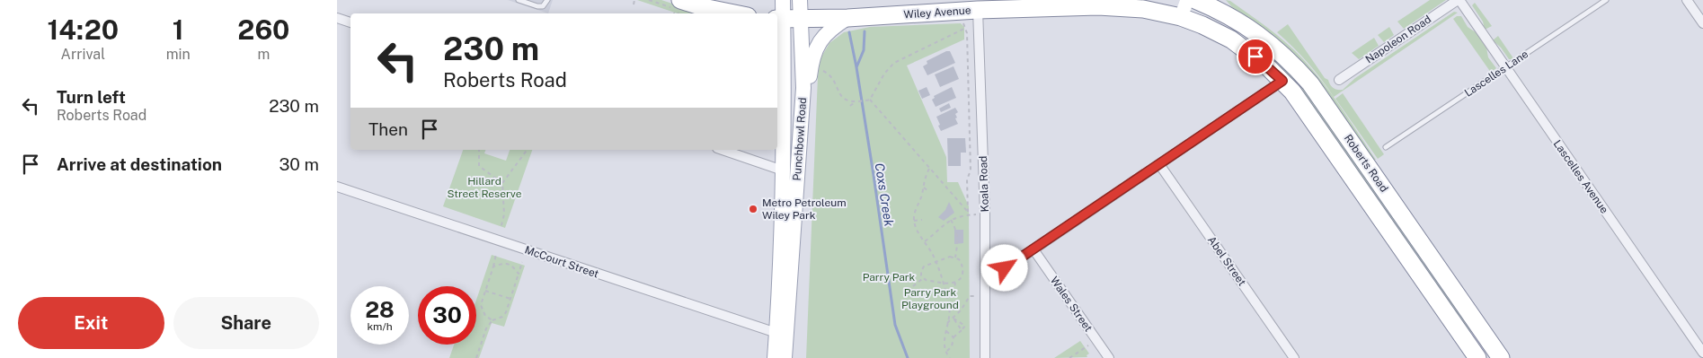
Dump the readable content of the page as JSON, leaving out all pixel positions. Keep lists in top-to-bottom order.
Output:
{
  "streets": {
    "highway": ["Wiley Avenue", "Roberts Road"],
    "main road": ["Punchbowl Road"],
    "street": [
      "Napoleon Road",
      "Lascelles Avenue",
      "Koala Road",
      "Abel Street",
      "McCourt Street",
      "Wales Street"
    ],
    "lane": ["Lascelles Lane"]
  },
  "crossings": [
    ["Wiley Avenue", "Punchbowl Road"],
    ["Wiley Avenue", "Roberts Road"],
    ["Wiley Avenue", "Koala Road"],
    ["Napoleon Road", "Lascelles Avenue"],
    ["Lascelles Lane", "Lascelles Avenue"],
    ["Punchbowl Road", "McCourt Street"]
  ],
  "water": ["Coxs Creek"],
  "parks": ["Hillard Street Reserve", "Parry Park", "Parry Park Playground"],
  "places": ["Metro Petroleum Wiley Park"],
  "page": {
    "eta": [
      "14:20",
      "Arrival",
      "1",
      "min",
      "260",
      "m"
    ],
    "turn": ["230 m", "Roberts Road"],
    "list": [
      {
        "name": "Turn left",
        "note": "Roberts Road",
        "value": "230 m"
      },
      {
        "name": "Arrive at destination",
        "value": "30 m"
      }
    ],
    "then": "Then",
    "speed": "28 km/h",
    "limit": "30",
    "buttons": ["Exit", "Share"]
  }
}
